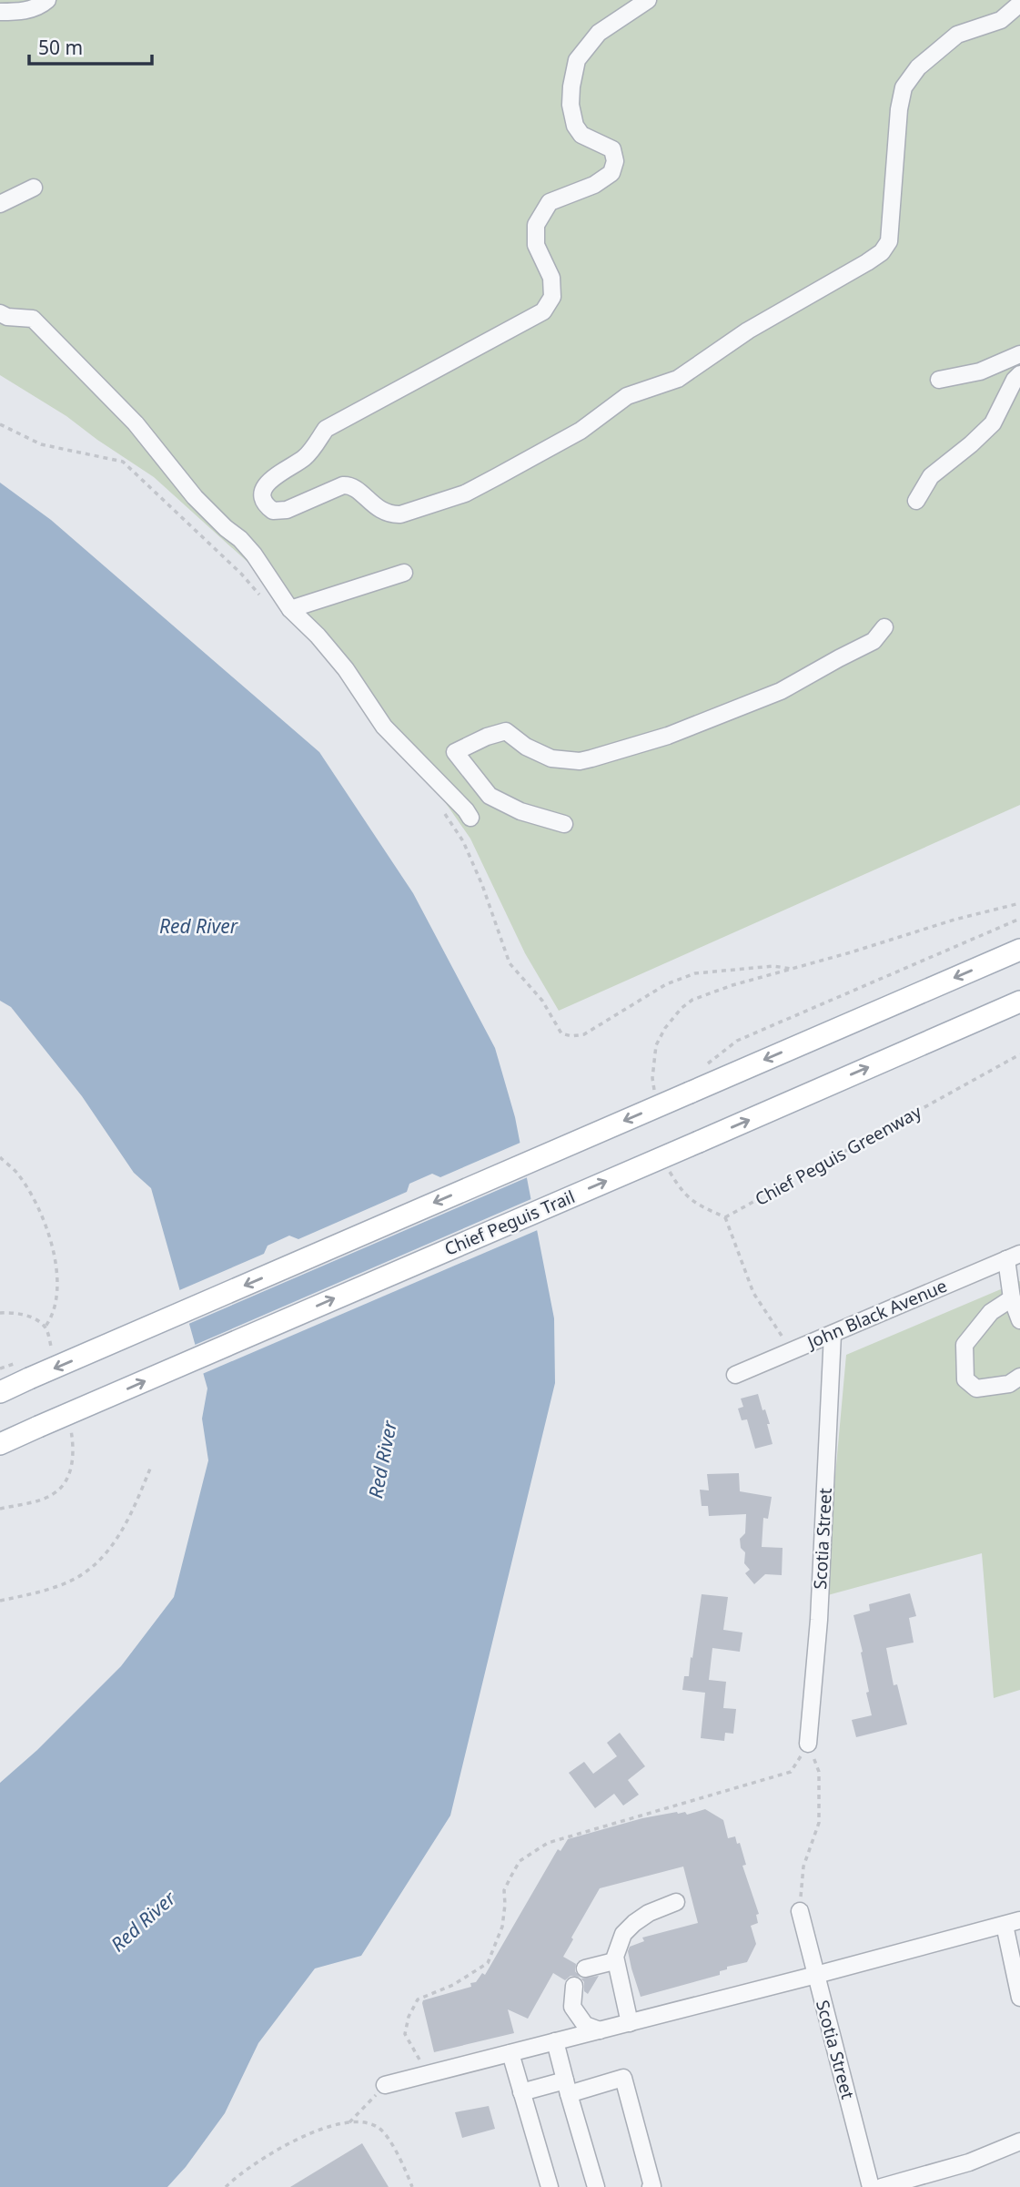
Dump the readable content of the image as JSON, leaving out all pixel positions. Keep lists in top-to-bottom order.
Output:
{
  "streets": {
    "main road": ["Chief Peguis Trail"],
    "street": ["John Black Avenue", "Scotia Street"],
    "path": ["Chief Peguis Greenway"]
  },
  "crossings": [
    ["John Black Avenue", "Scotia Street"]
  ],
  "water": ["Red River"],
  "scale_bar": "50 m"
}
